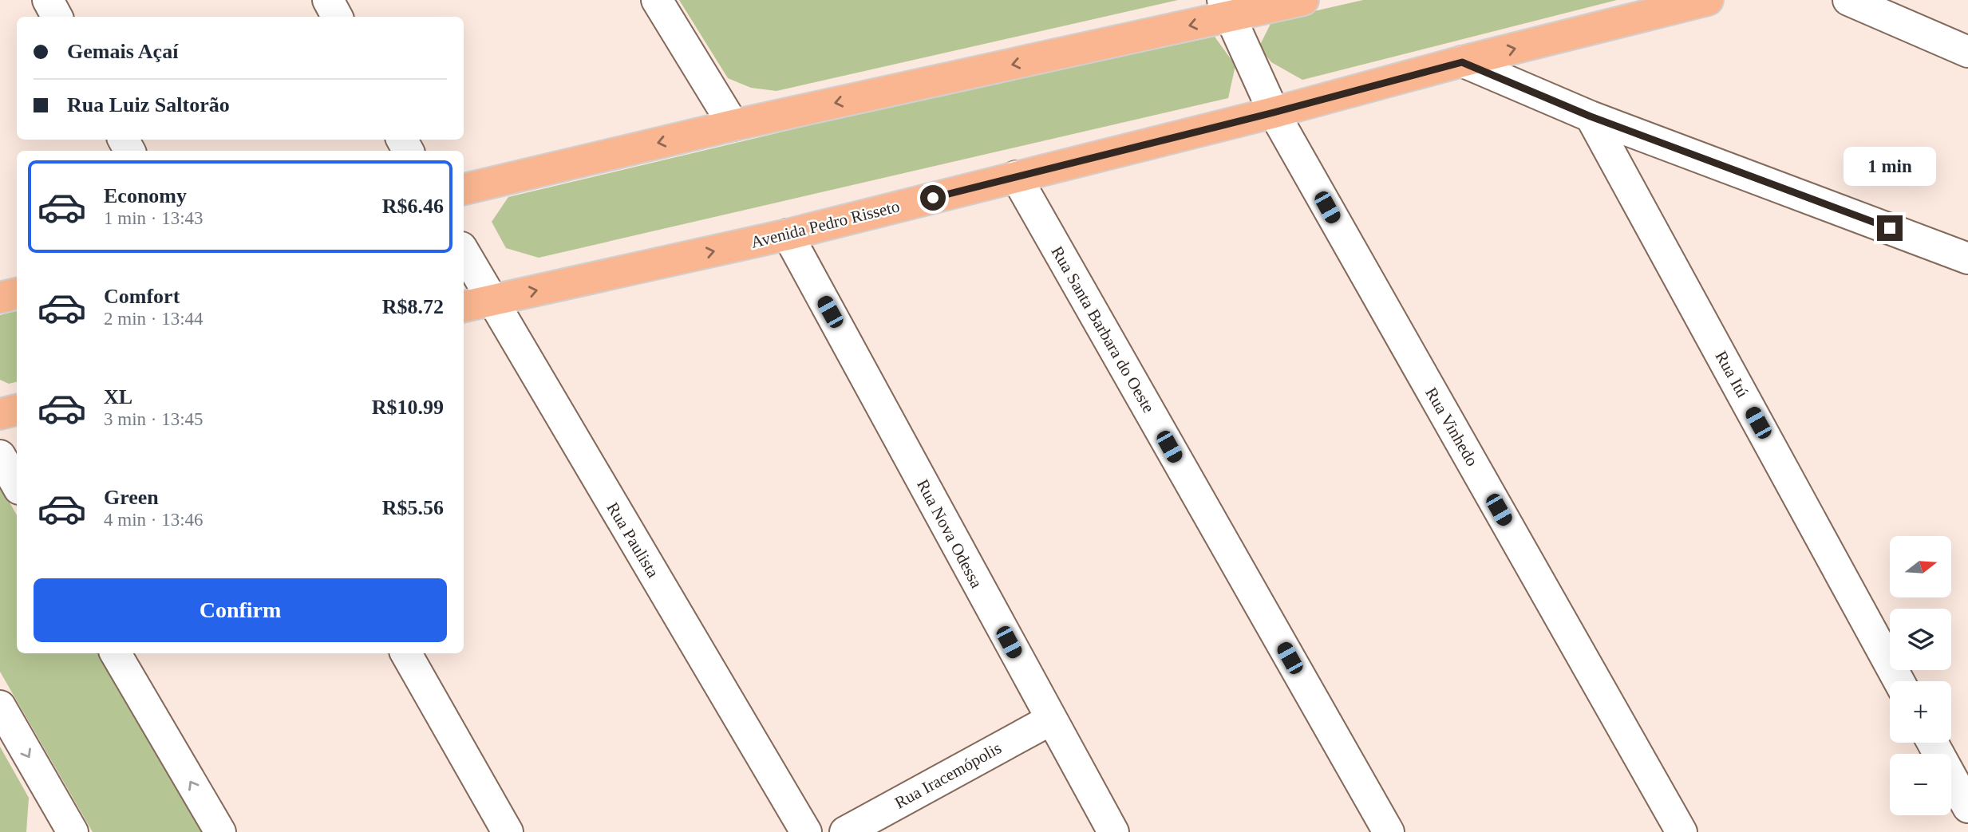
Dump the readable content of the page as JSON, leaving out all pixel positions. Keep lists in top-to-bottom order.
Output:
{
  "streets": {
    "main road": ["Avenida Pedro Risseto"],
    "street": [
      "Rua Santa Barbara do Oeste",
      "Rua Itú",
      "Rua Vinhedo",
      "Rua Nova Odessa",
      "Rua Paulista",
      "Rua Iracemópolis"
    ]
  },
  "crossings": [
    ["Avenida Pedro Risseto", "Rua Santa Barbara do Oeste"],
    ["Avenida Pedro Risseto", "Rua Vinhedo"],
    ["Avenida Pedro Risseto", "Rua Nova Odessa"],
    ["Avenida Pedro Risseto", "Rua Paulista"],
    ["Rua Nova Odessa", "Rua Iracemópolis"]
  ],
  "north": "right",
  "page": {
    "banner": ["Gemais Açaí", "Rua Luiz Saltorão"],
    "bubble": "1 min",
    "list": [
      {
        "name": "Economy",
        "note": "1 min · 13:43",
        "value": "R$6.46"
      },
      {
        "name": "Comfort",
        "note": "2 min · 13:44",
        "value": "R$8.72"
      },
      {
        "name": "XL",
        "note": "3 min · 13:45",
        "value": "R$10.99"
      },
      {
        "name": "Green",
        "note": "4 min · 13:46",
        "value": "R$5.56"
      }
    ],
    "map_buttons": ["+", "−"],
    "buttons": "Confirm"
  }
}
